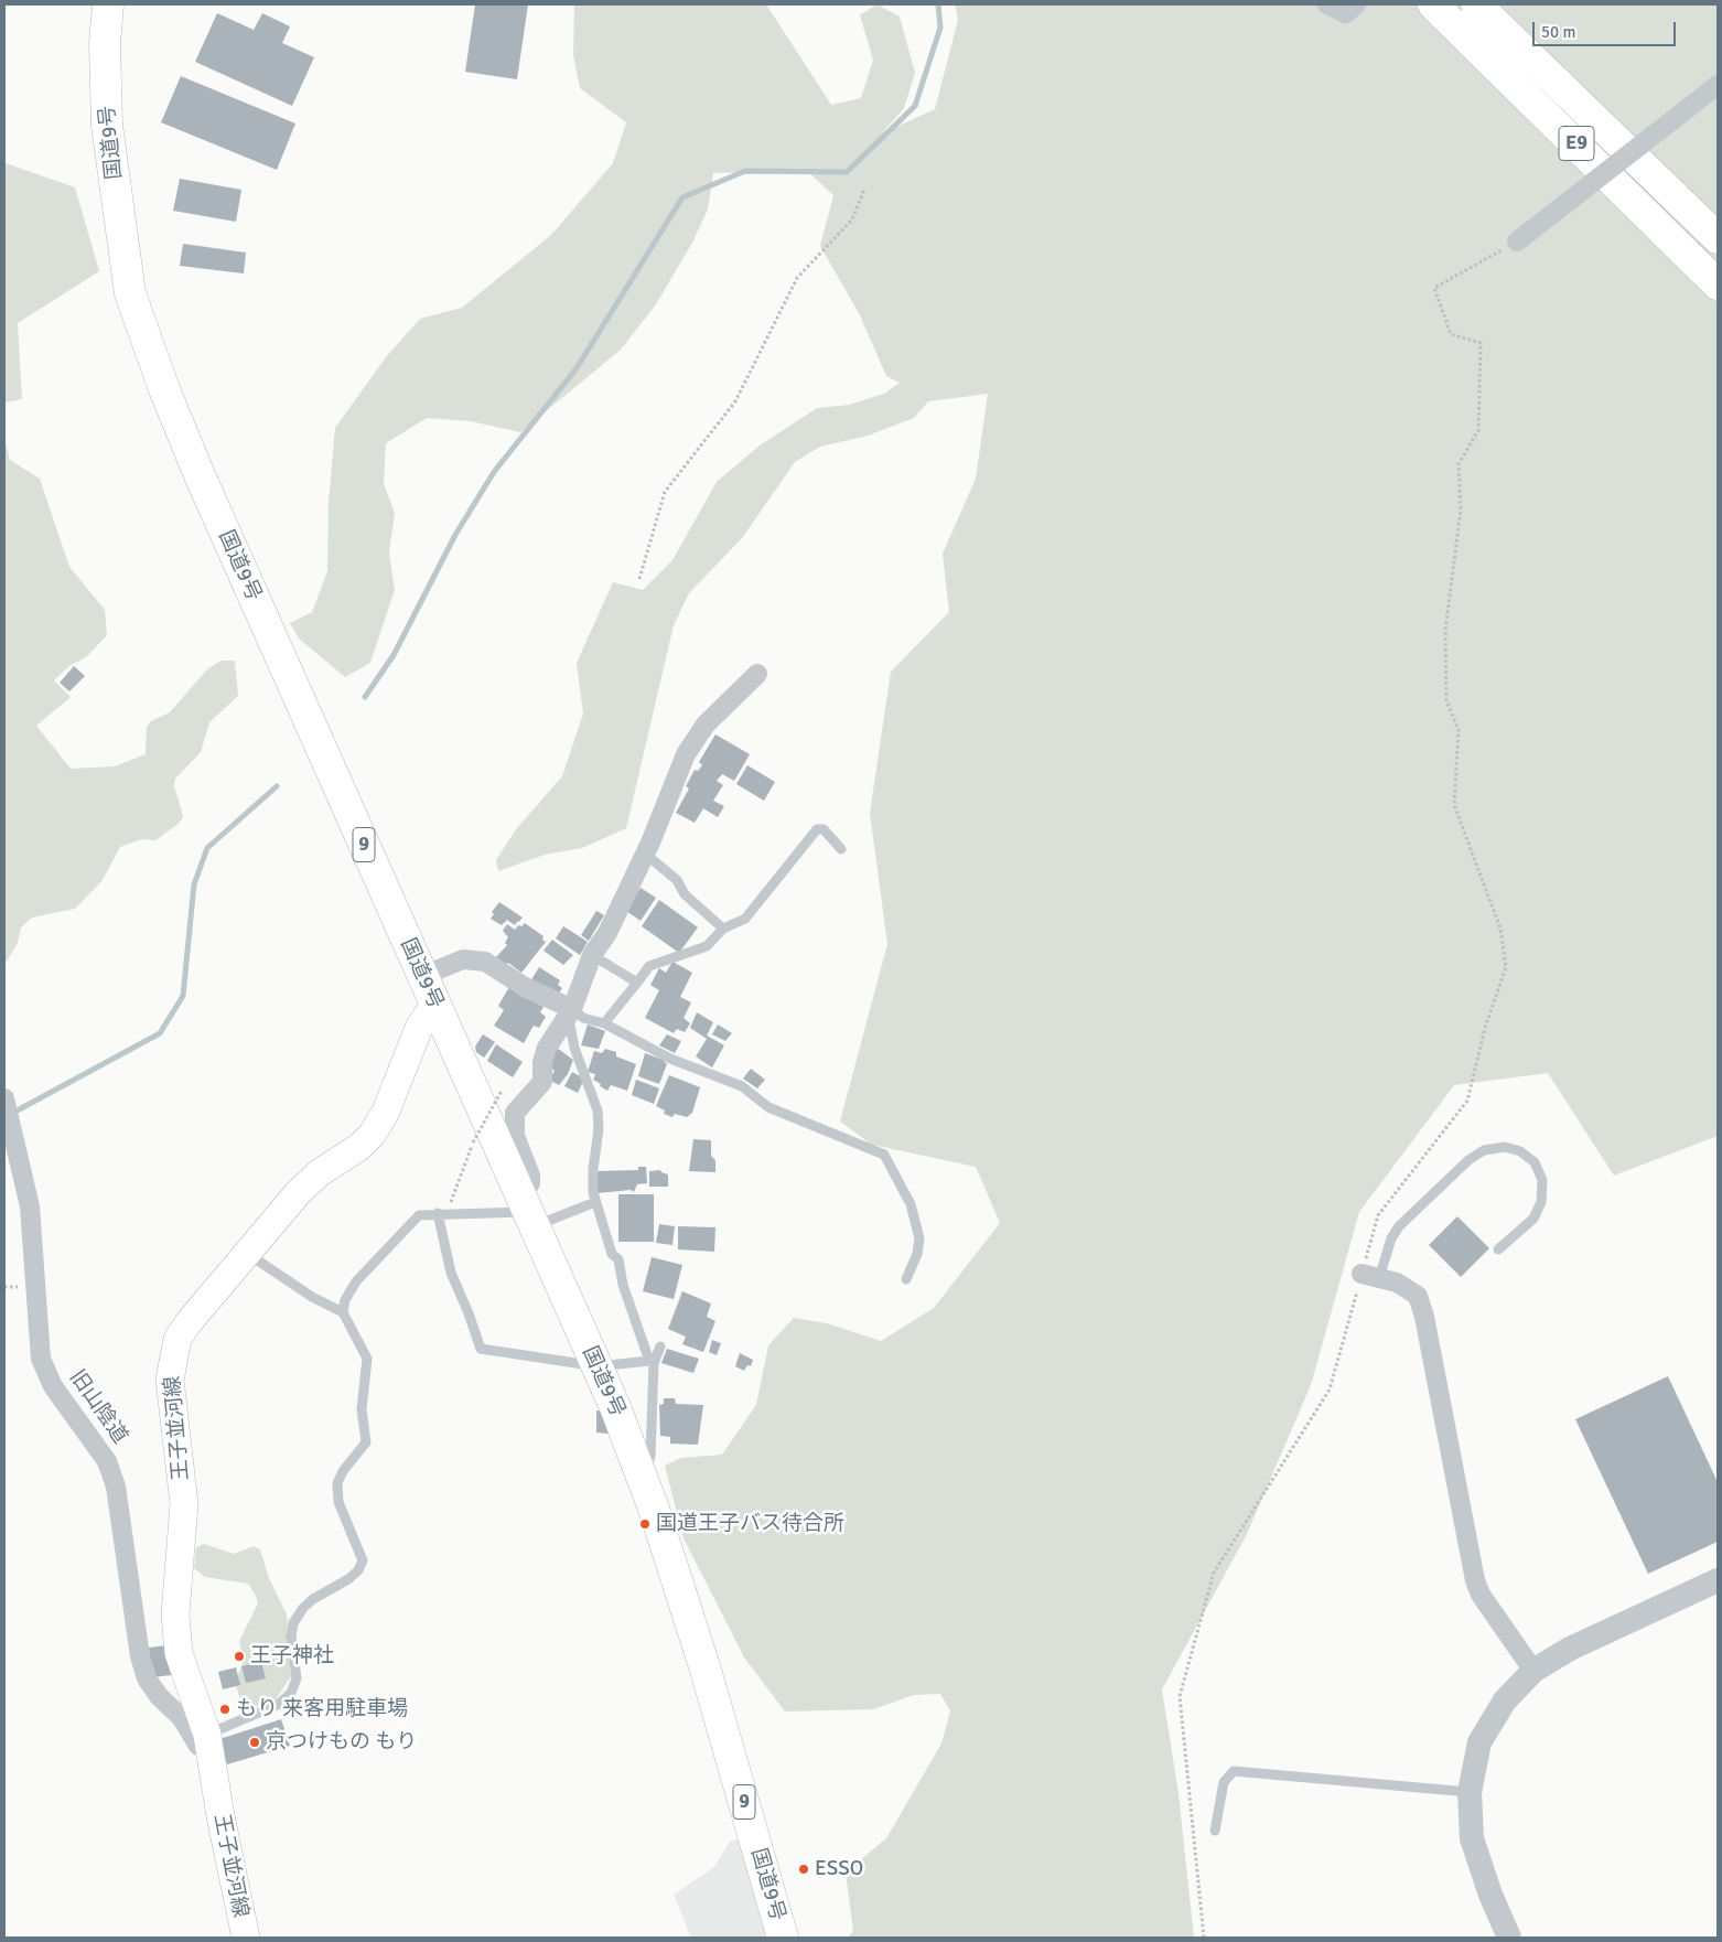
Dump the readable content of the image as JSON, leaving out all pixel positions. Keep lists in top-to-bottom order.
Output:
{
  "streets": {
    "highway": ["国道9号", "E9", "9"],
    "main road": ["王子並河線"],
    "street": ["旧山陰道"]
  },
  "crossings": [
    ["国道9号", "王子並河線"],
    ["旧山陰道", "王子並河線"]
  ],
  "places": [
    "国道王子バス待合所",
    "王子神社",
    "もり 来客用駐車場",
    "京つけもの もり",
    "ESSO"
  ],
  "scale_bar": "50 m"
}
